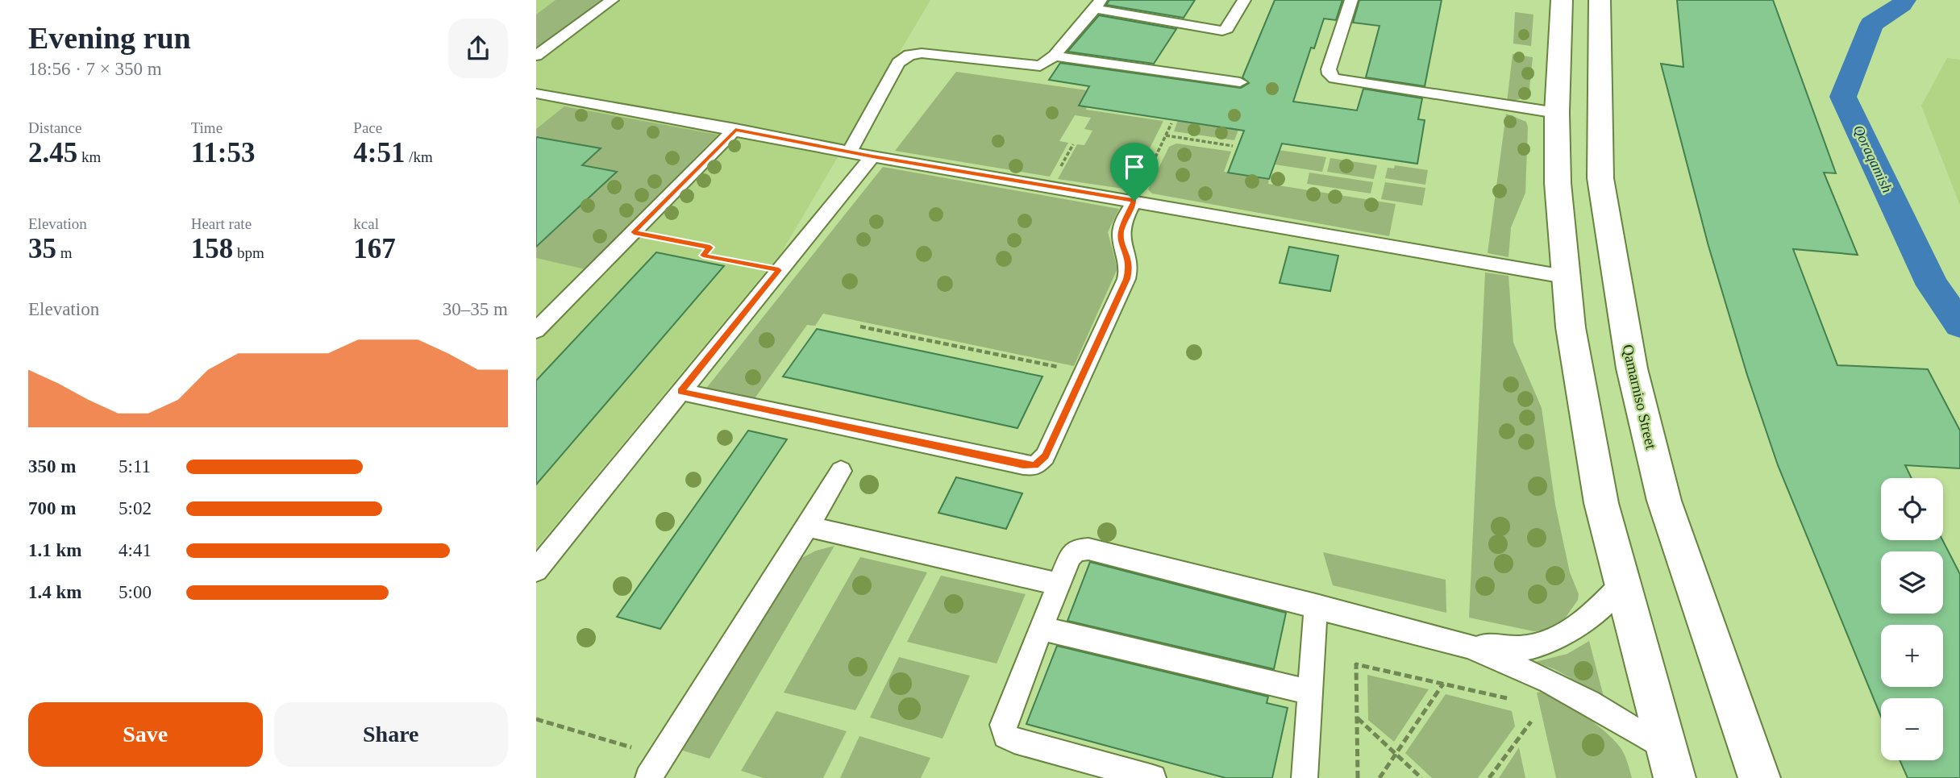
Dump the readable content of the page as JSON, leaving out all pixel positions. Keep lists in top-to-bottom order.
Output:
{
  "streets": {
    "main road": ["Qamarniso Street"]
  },
  "water": ["Qoraqamish"],
  "page": {
    "heading": ["Evening run", "18:56 · 7 × 350 m"],
    "stats": [
      ["Distance", "2.45 km"],
      ["Time", "11:53"],
      ["Pace", "4:51 /km"],
      ["Elevation", "35 m"],
      ["Heart rate", "158 bpm"],
      ["kcal", "167"]
    ],
    "chart": ["Elevation", "30–35 m"],
    "list": [
      {
        "name": "350 m",
        "note": "5:11"
      },
      {
        "name": "700 m",
        "note": "5:02"
      },
      {
        "name": "1.1 km",
        "note": "4:41"
      },
      {
        "name": "1.4 km",
        "note": "5:00"
      }
    ],
    "map_buttons": ["+", "−"],
    "buttons": ["Save", "Share"]
  }
}
